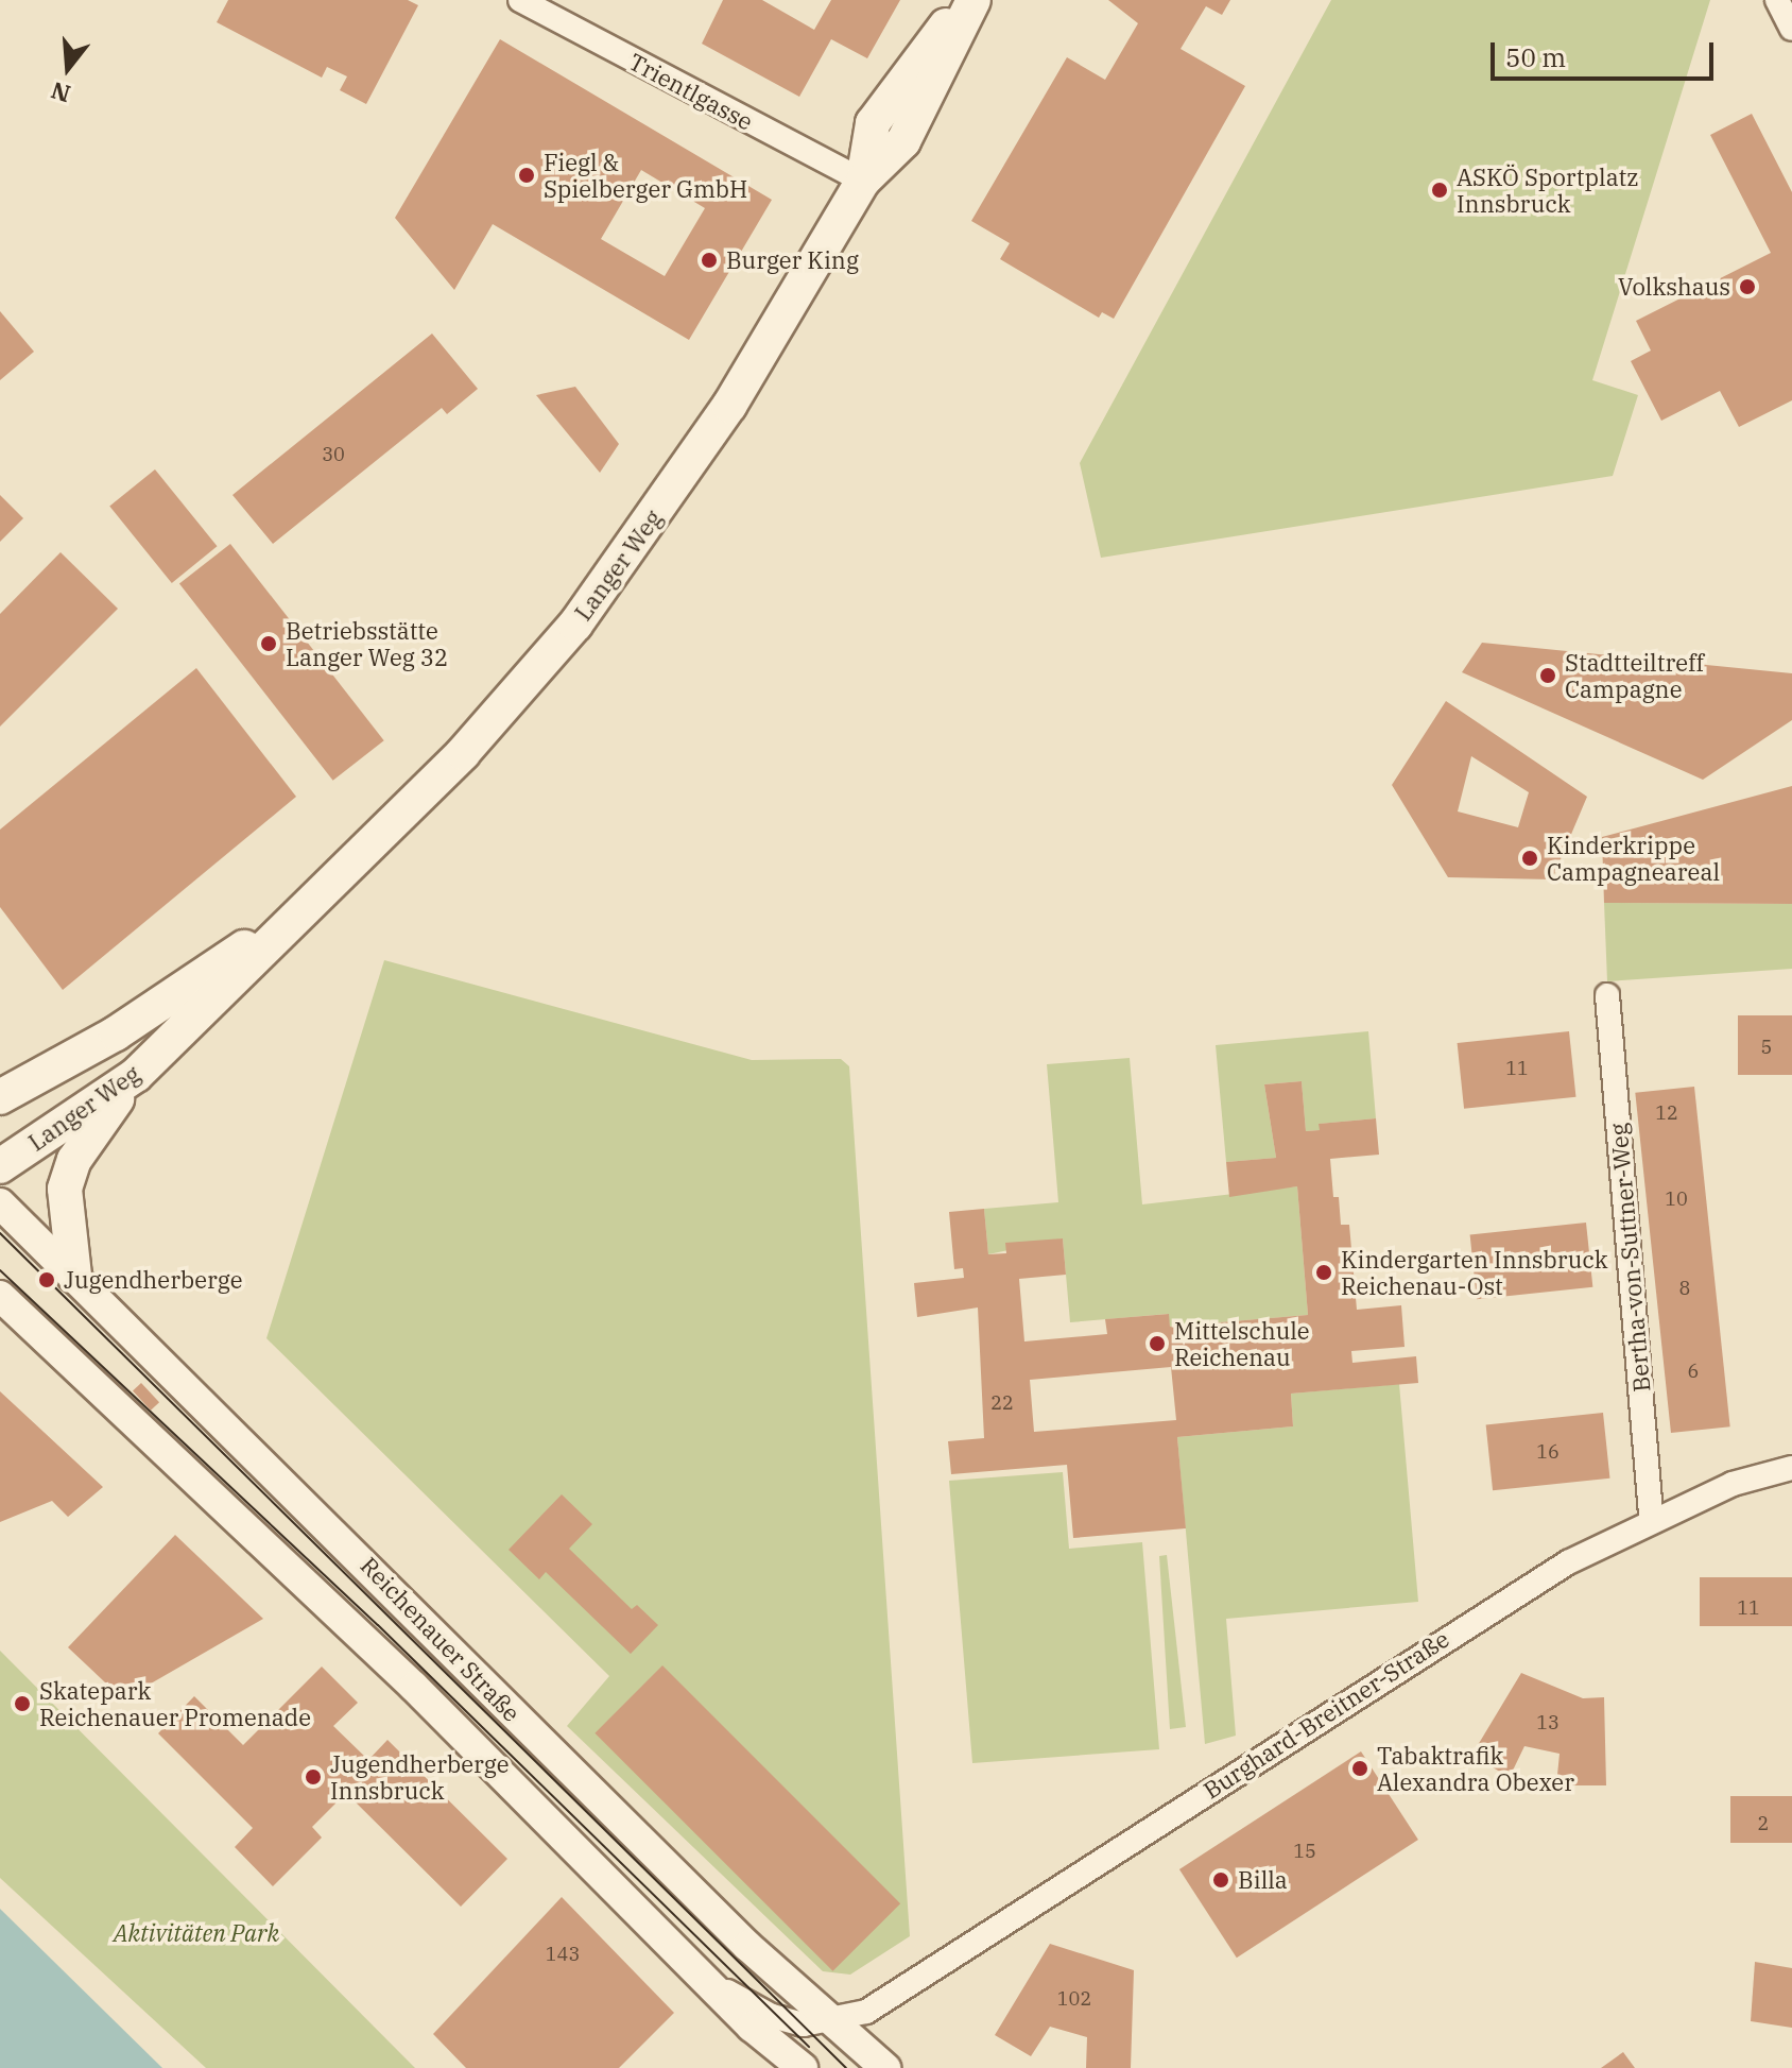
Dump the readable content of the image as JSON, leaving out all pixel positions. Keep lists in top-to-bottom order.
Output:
{
  "streets": {
    "main road": ["Langer Weg"],
    "street": [
      "Trientlgasse",
      "Bertha-von-Suttner-Weg",
      "Reichenauer Straße",
      "Burghard-Breitner-Straße"
    ]
  },
  "crossings": [
    ["Trientlgasse", "Langer Weg"],
    ["Bertha-von-Suttner-Weg", "Burghard-Breitner-Straße"],
    ["Reichenauer Straße", "Burghard-Breitner-Straße"]
  ],
  "parks": ["Aktivitäten Park"],
  "places": [
    "Fiegl & Spielberger GmbH",
    "ASKÖ Sportplatz Innsbruck",
    "Burger King",
    "Volkshaus",
    "Betriebsstätte Langer Weg 32",
    "Stadtteiltreff Campagne",
    "Kinderkrippe Campagneareal",
    "Kindergarten Innsbruck Reichenau-Ost",
    "Jugendherberge",
    "Mittelschule Reichenau",
    "Skatepark Reichenauer Promenade",
    "Tabaktrafik Alexandra Obexer",
    "Jugendherberge Innsbruck",
    "Billa"
  ],
  "house_numbers": [
    "30",
    "5",
    "11",
    "12",
    "10",
    "8",
    "6",
    "22",
    "16",
    "11",
    "13",
    "2",
    "15",
    "143",
    "102"
  ],
  "scale_bar": "50 m",
  "north": "bottom"
}
